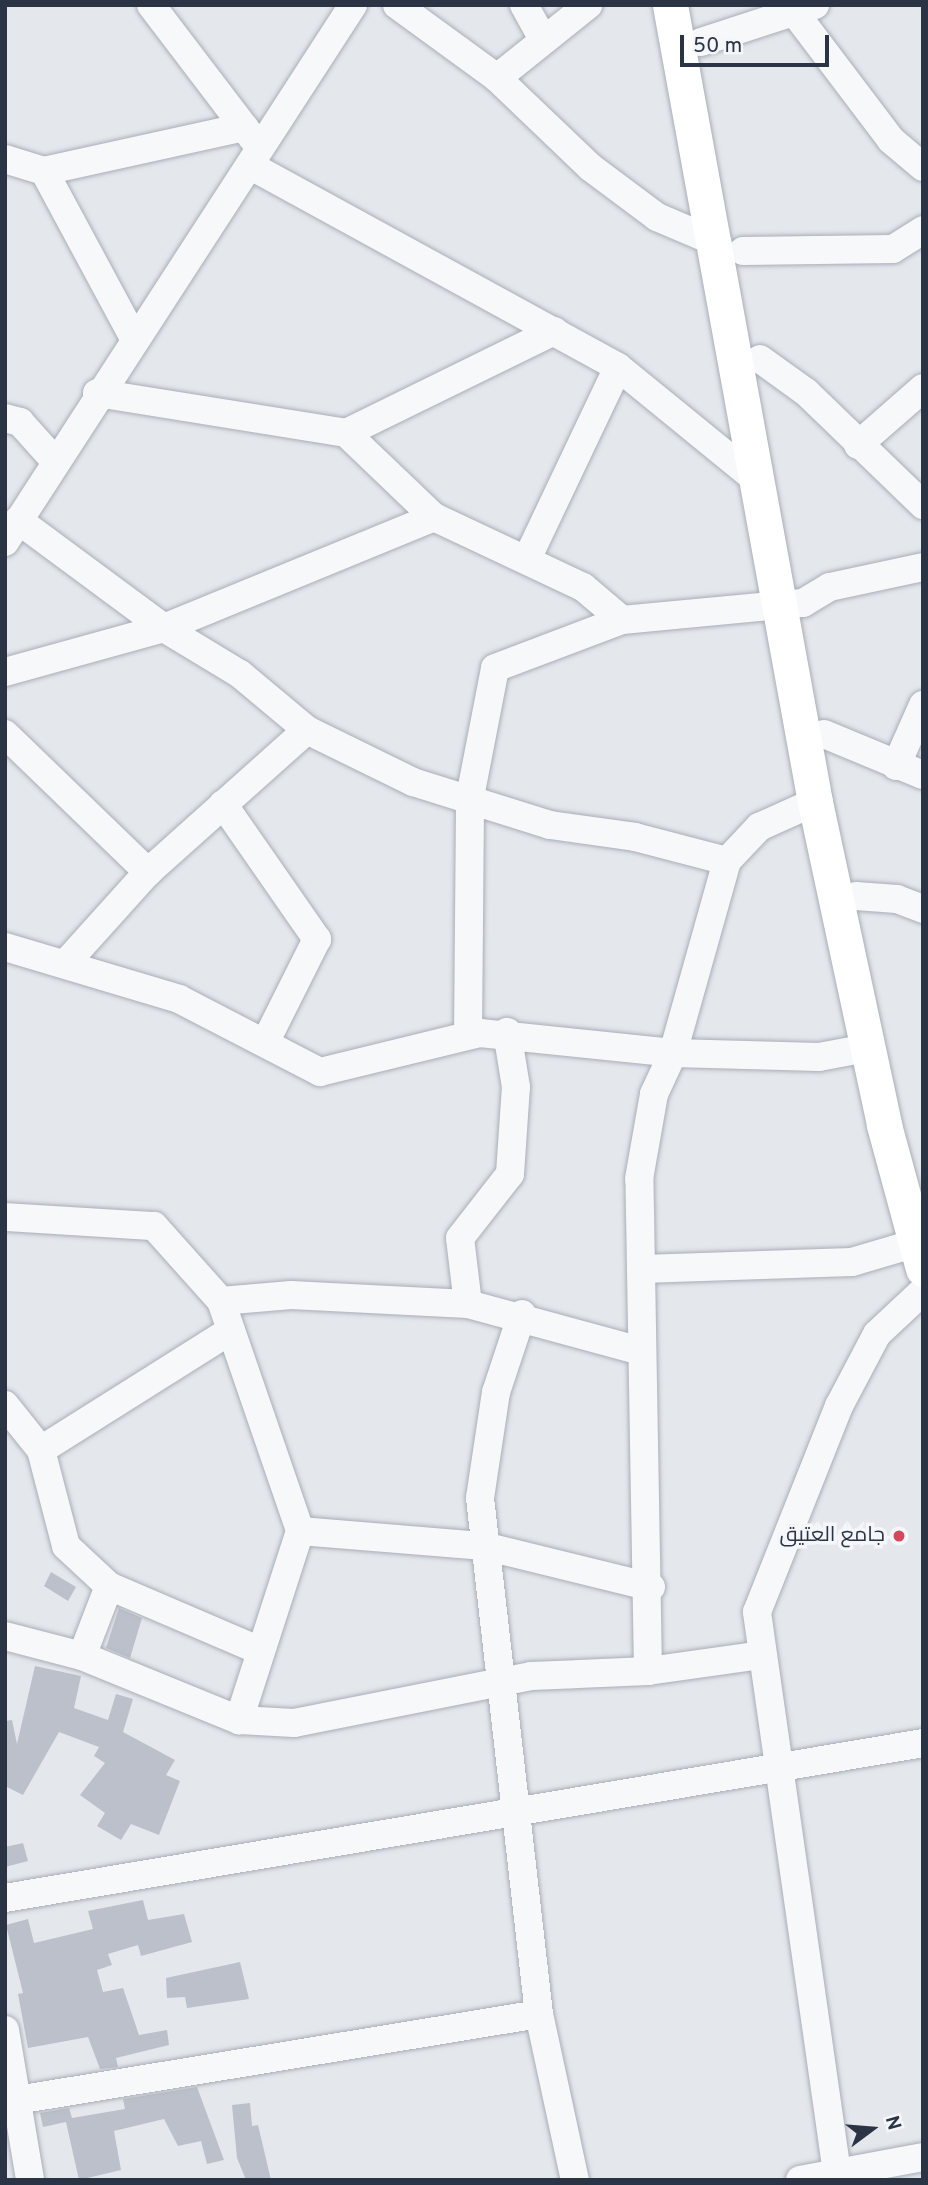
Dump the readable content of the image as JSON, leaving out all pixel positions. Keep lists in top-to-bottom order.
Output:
{
  "places": ["جامع العتيق"],
  "scale_bar": "50 m",
  "north": "right"
}
